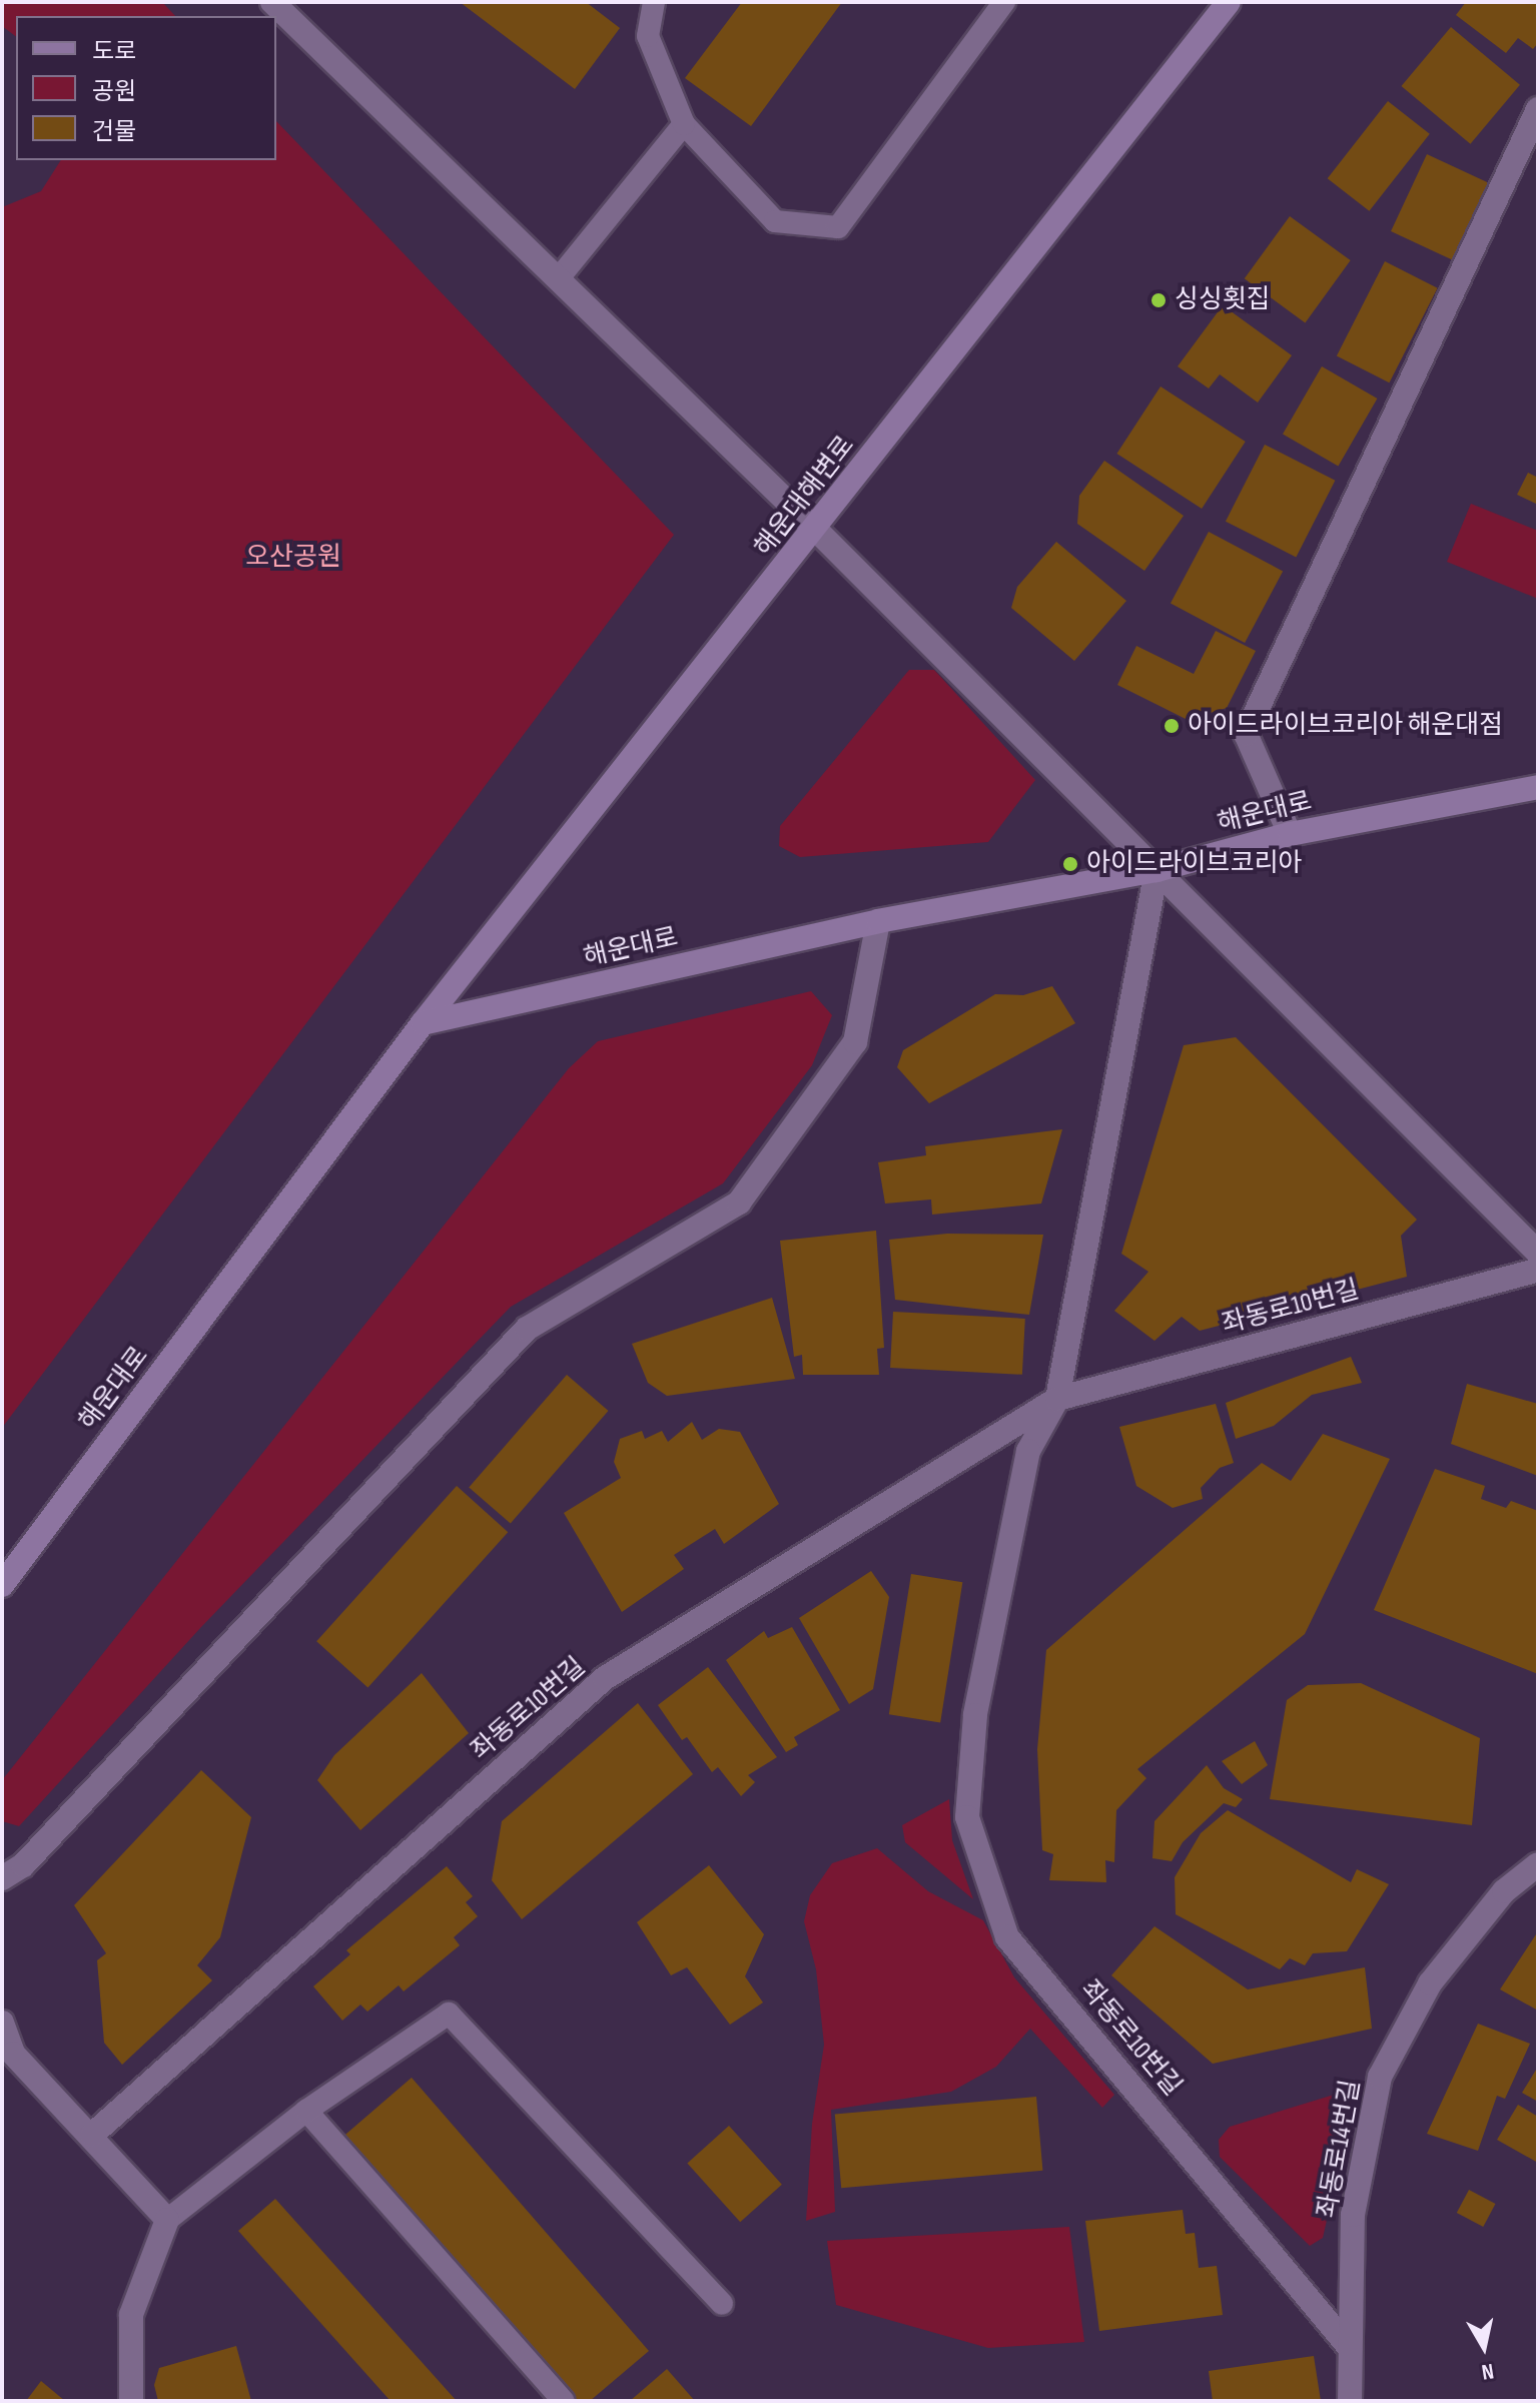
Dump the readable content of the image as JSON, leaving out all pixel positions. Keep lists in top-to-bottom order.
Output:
{
  "streets": {
    "main road": ["해운대해변로", "해운대로"],
    "street": ["좌동로10번길", "좌동로14번길"]
  },
  "crossings": [
    ["해운대해변로", "해운대로"],
    ["좌동로10번길", "좌동로14번길"]
  ],
  "parks": ["오산공원"],
  "places": ["싱싱횟집", "아이드라이브코리아 해운대점", "아이드라이브코리아"],
  "legend": ["도로", "공원", "건물"],
  "north": "bottom"
}
